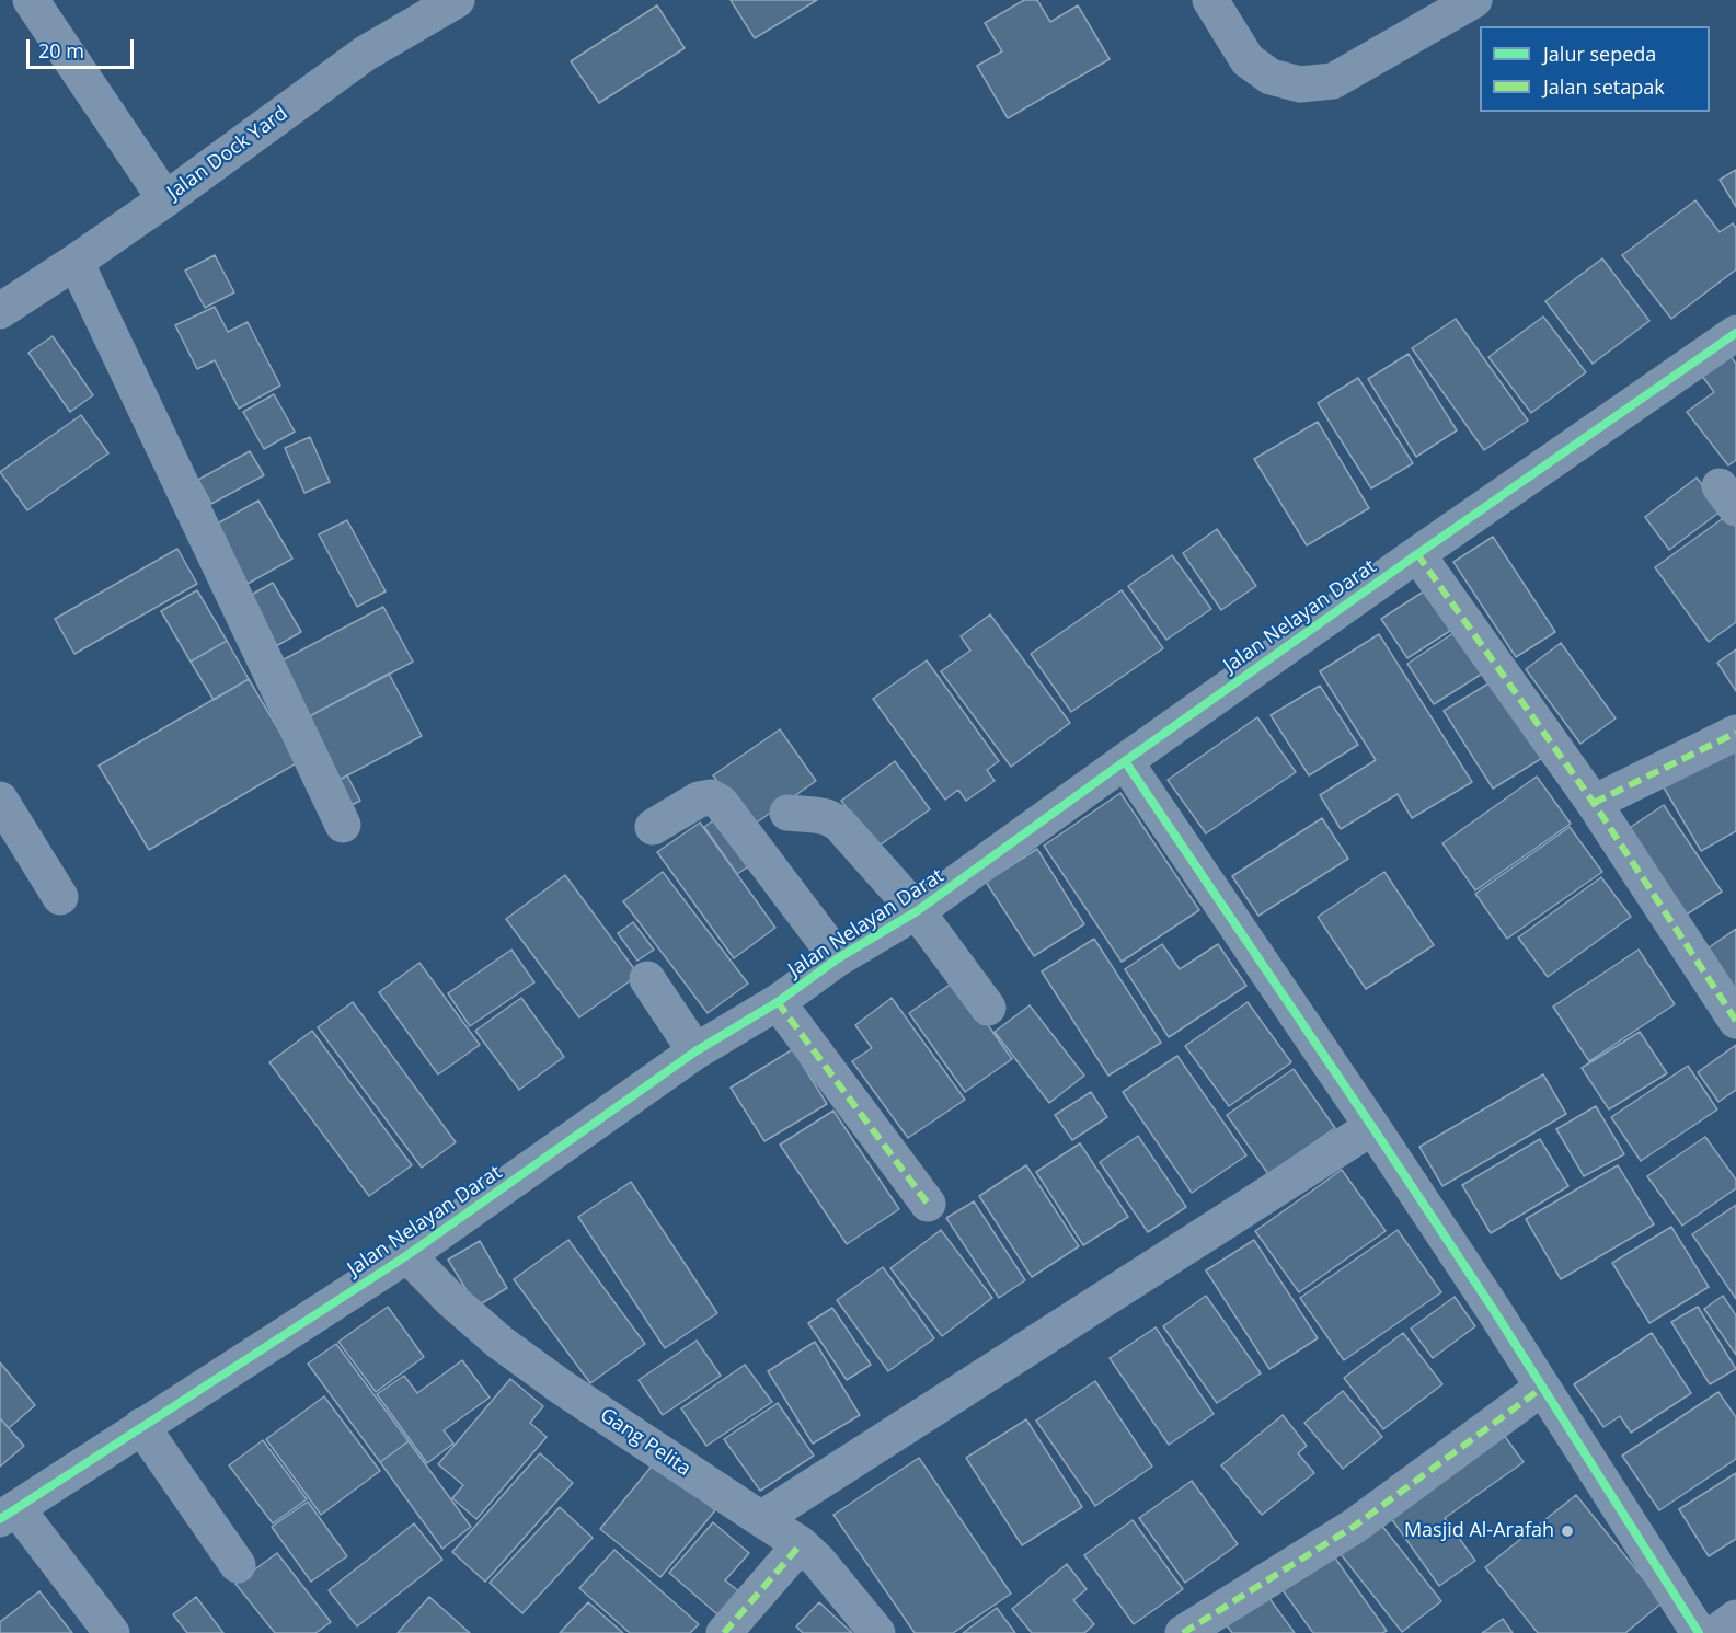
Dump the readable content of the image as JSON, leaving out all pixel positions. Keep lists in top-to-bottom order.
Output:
{
  "streets": {
    "street": ["Jalan Dock Yard", "Jalan Nelayan Darat", "Gang Pelita"]
  },
  "crossings": [
    ["Jalan Nelayan Darat", "Gang Pelita"]
  ],
  "places": ["Masjid Al-Arafah"],
  "legend": ["Jalur sepeda", "Jalan setapak"],
  "scale_bar": "20 m"
}
